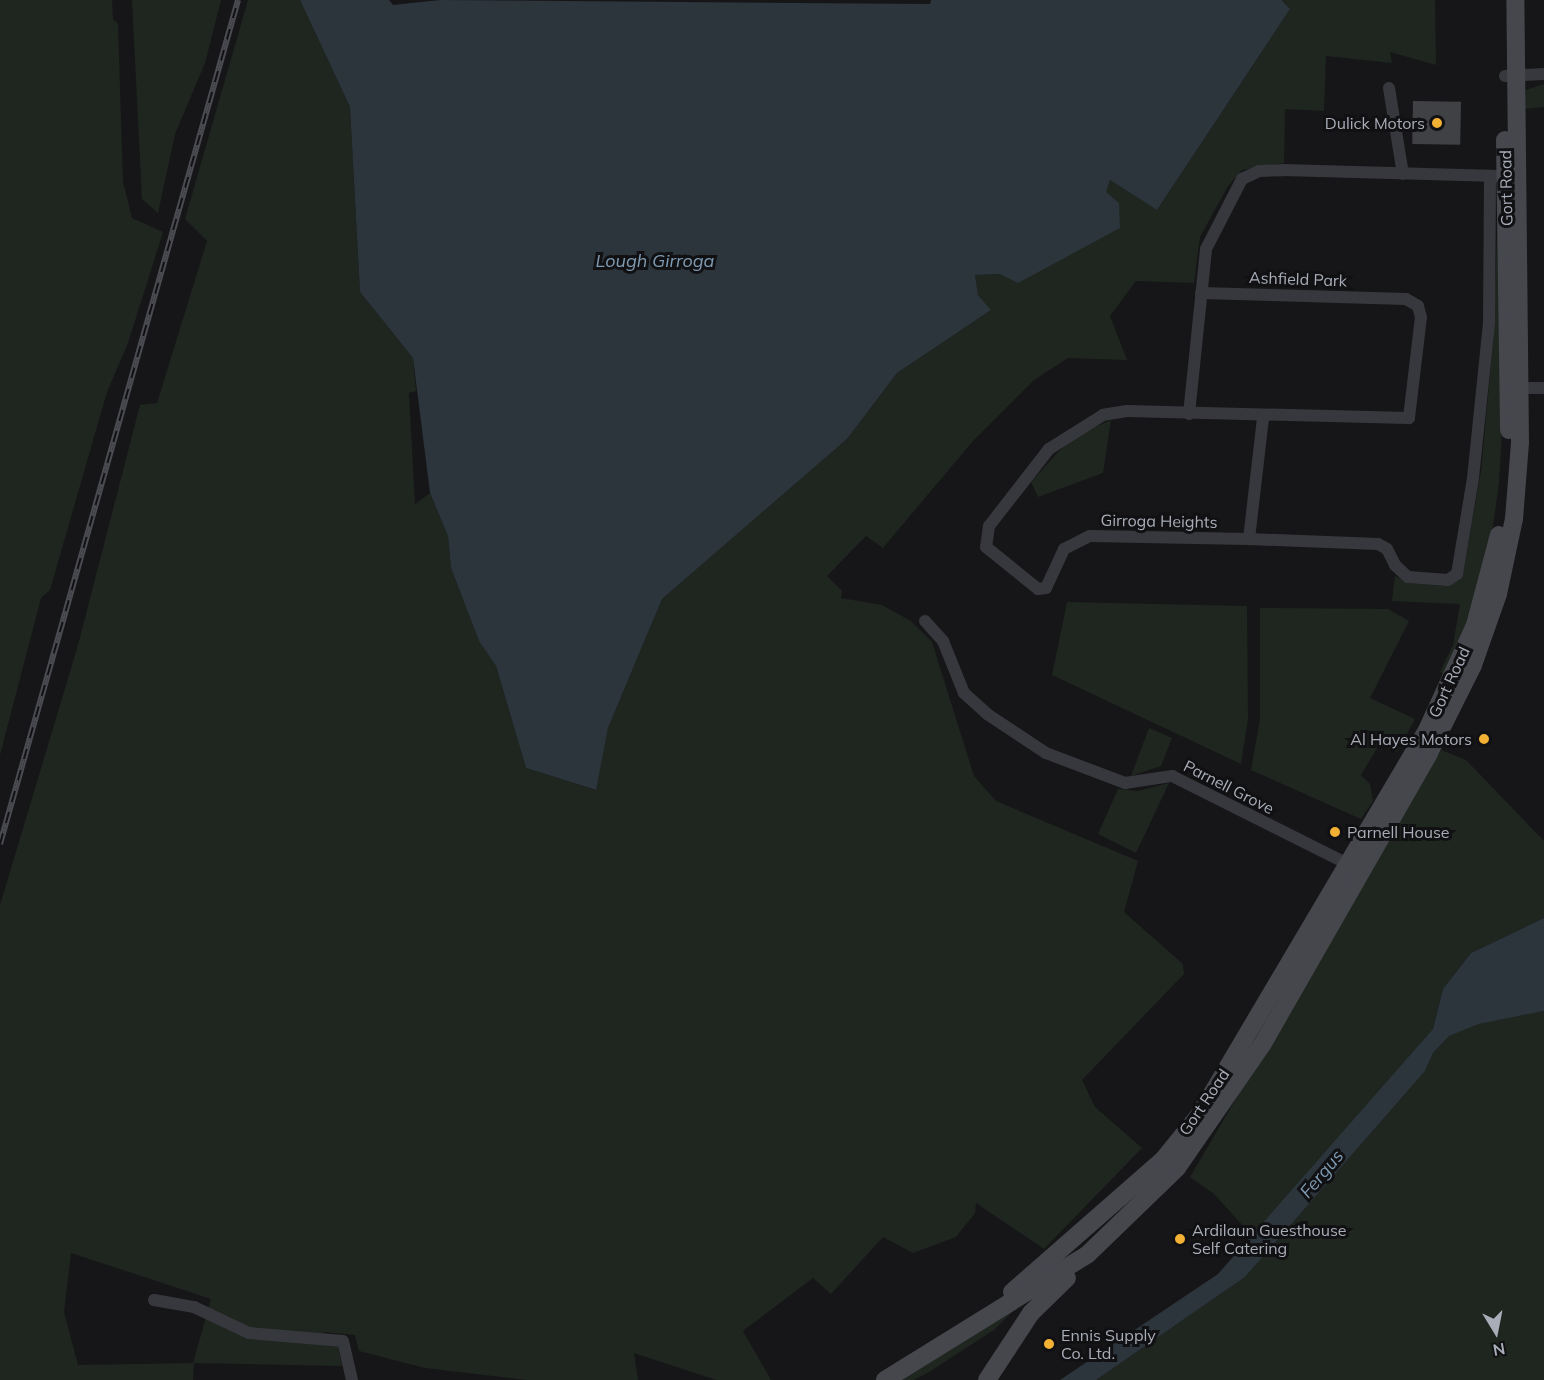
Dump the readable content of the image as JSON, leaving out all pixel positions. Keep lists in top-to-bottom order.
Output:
{
  "streets": {
    "main road": ["Gort Road"],
    "street": ["Ashfield Park", "Girroga Heights", "Parnell Grove"]
  },
  "crossings": [
    ["Gort Road", "Parnell Grove"],
    ["Ashfield Park", "Girroga Heights"]
  ],
  "water": ["Lough Girroga", "Fergus"],
  "places": [
    "Dulick Motors",
    "Al Hayes Motors",
    "Parnell House",
    "Ardilaun Guesthouse Self Catering",
    "Ennis Supply Co. Ltd."
  ],
  "north": "bottom"
}
